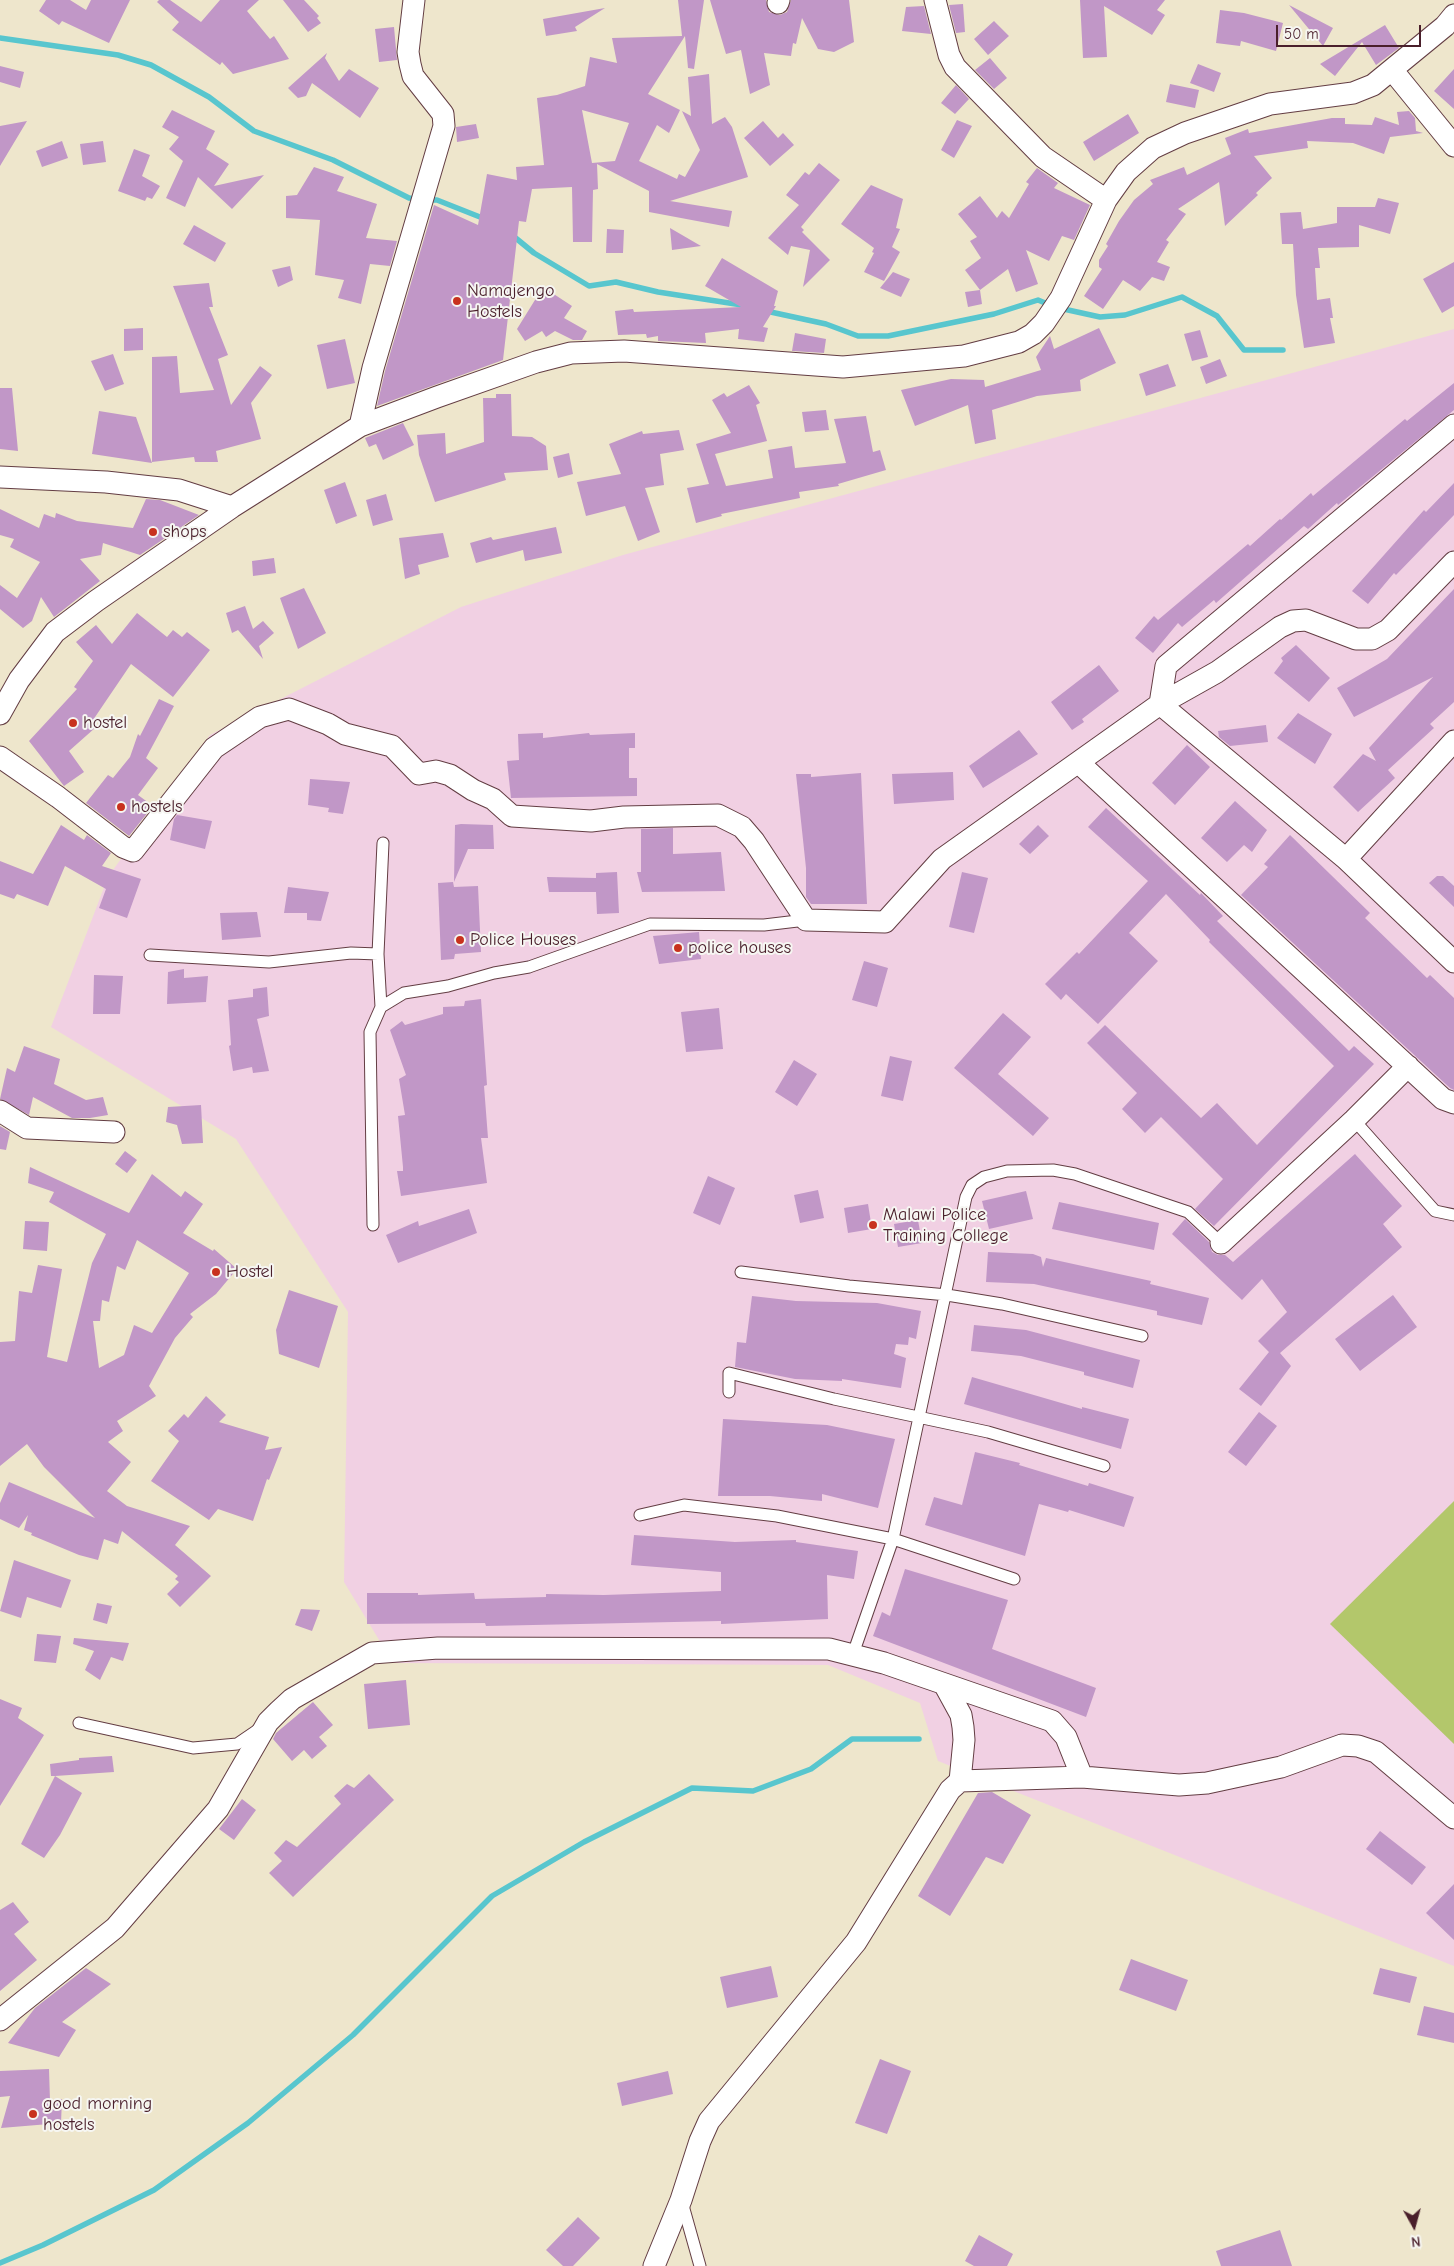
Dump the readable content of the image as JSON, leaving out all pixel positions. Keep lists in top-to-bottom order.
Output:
{
  "places": [
    "Namajengo Hostels",
    "shops",
    "hostel",
    "hostels",
    "Police Houses",
    "police houses",
    "Malawi Police Training College",
    "Hostel",
    "good morning hostels"
  ],
  "scale_bar": "50 m",
  "north": "bottom"
}
